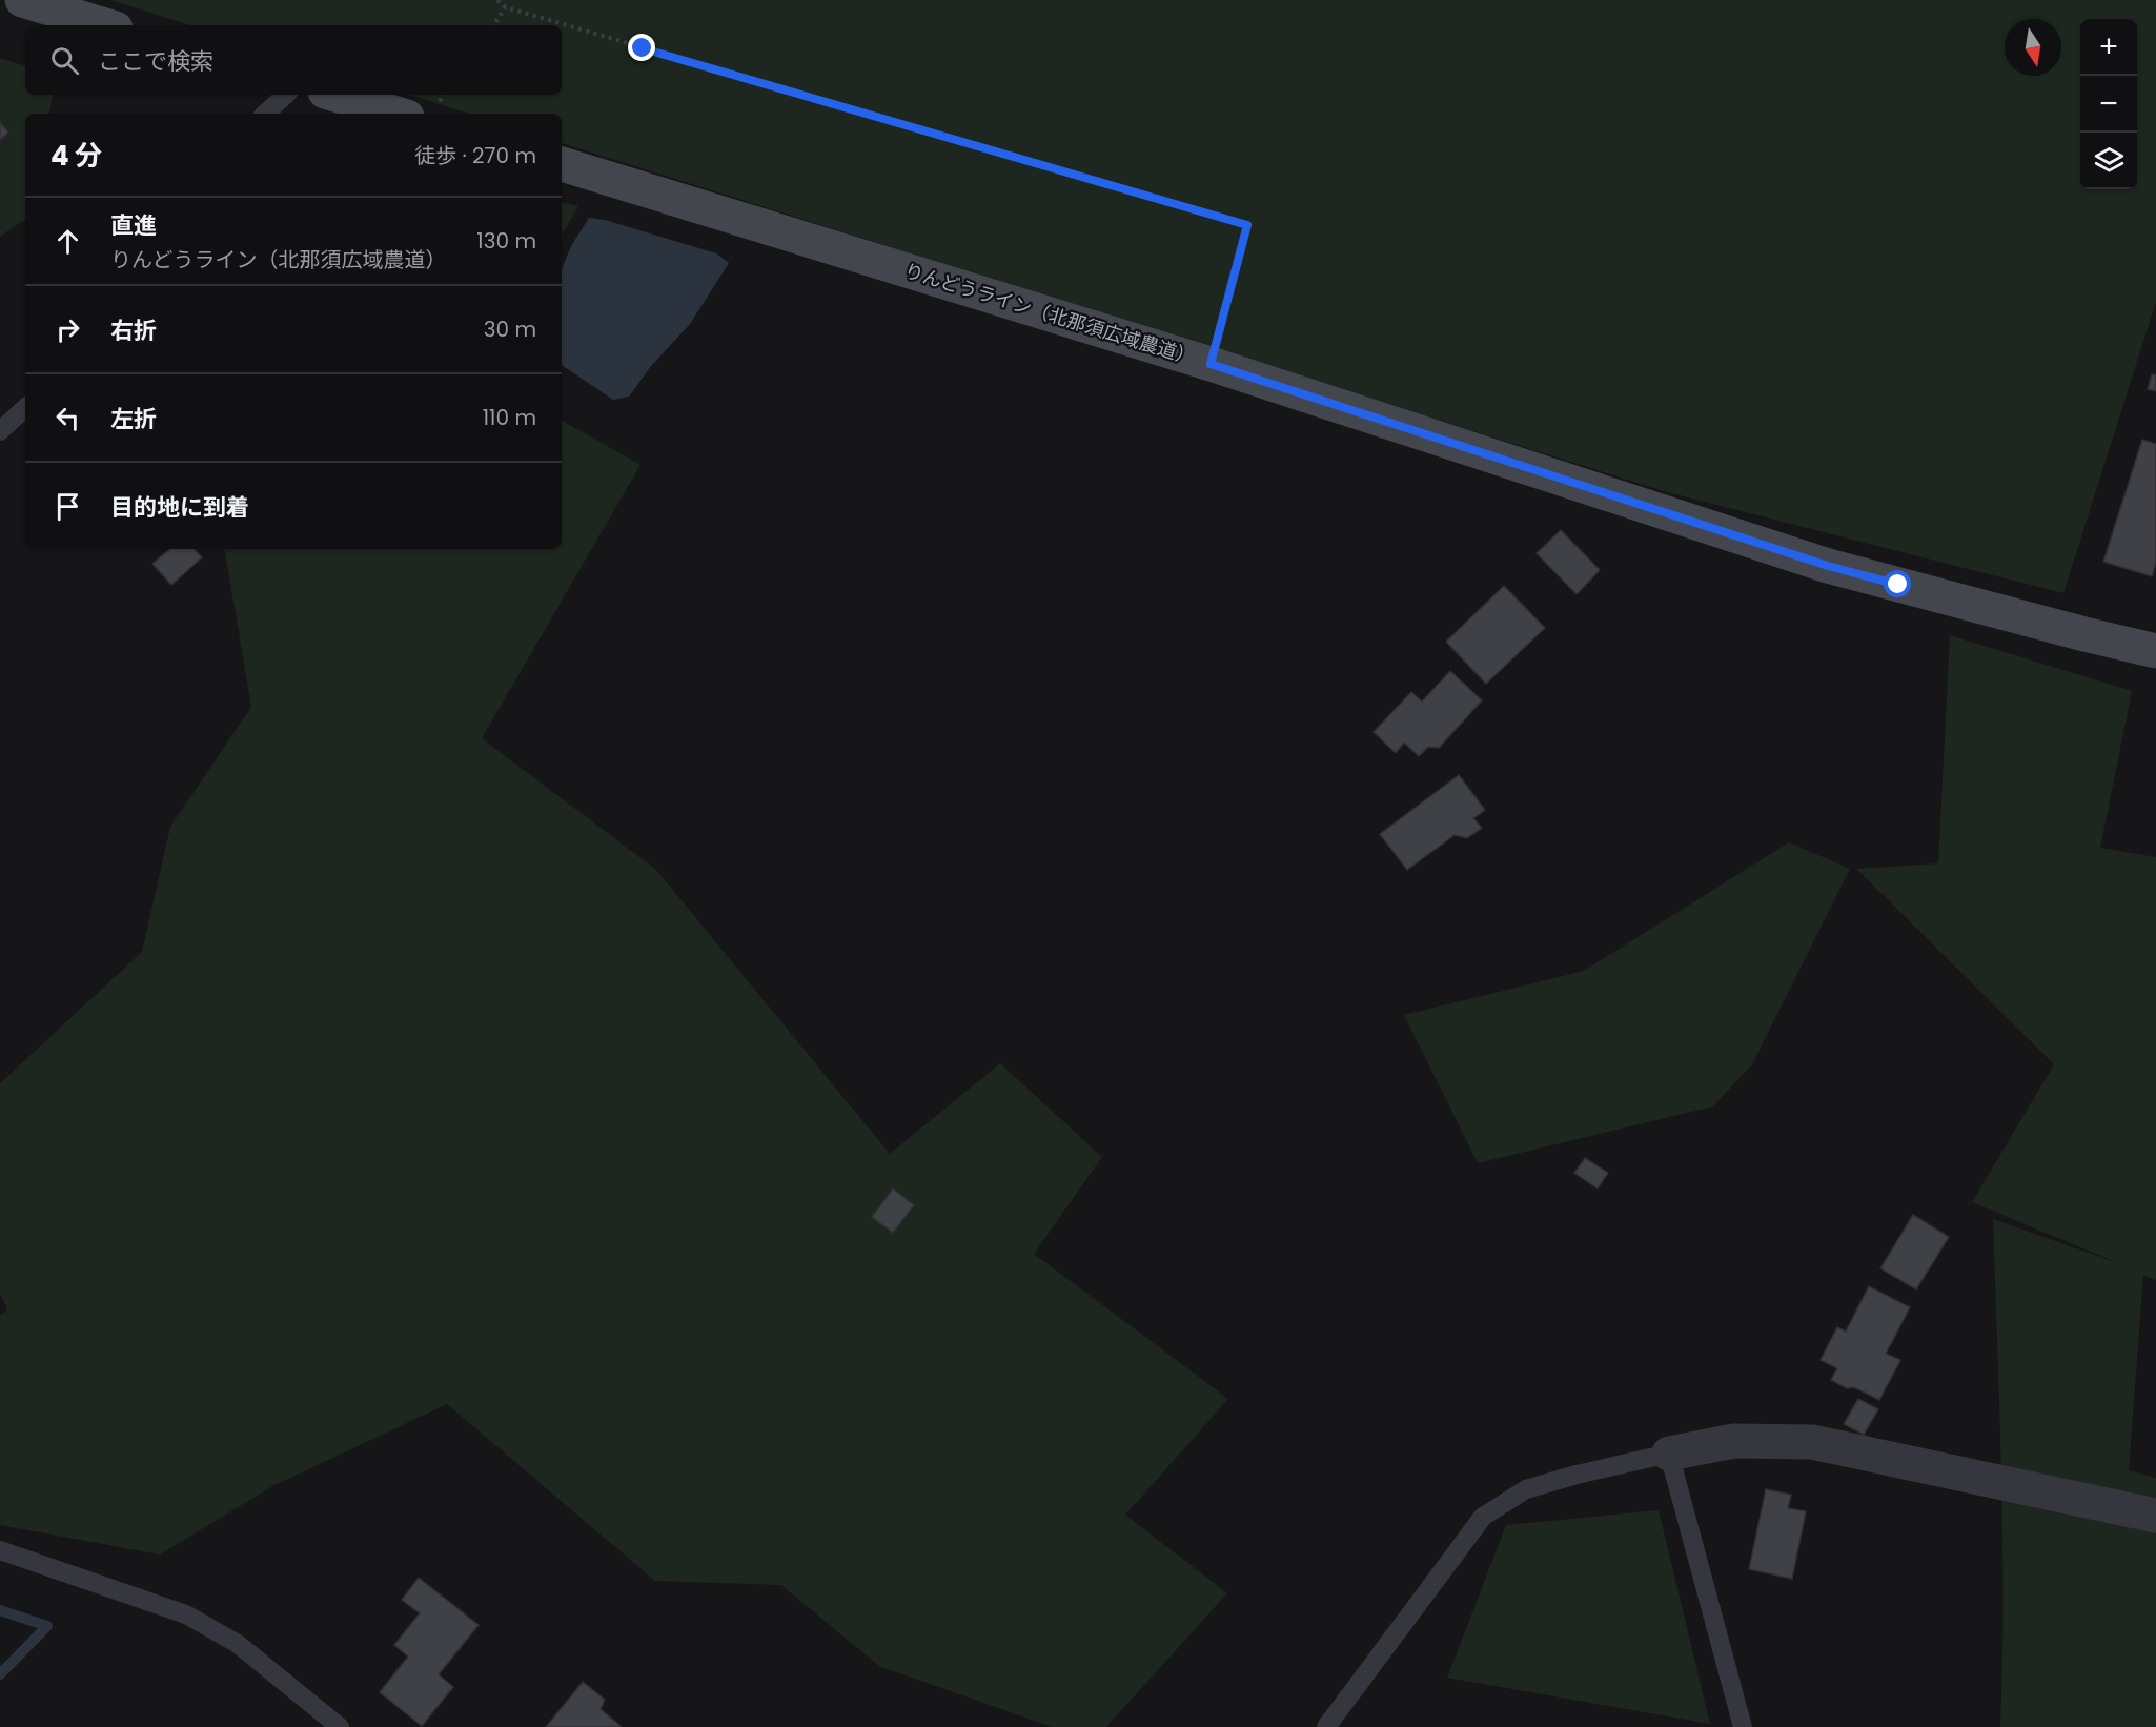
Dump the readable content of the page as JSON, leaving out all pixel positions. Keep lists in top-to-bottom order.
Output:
{
  "streets": {
    "street": ["りんどうライン（北那須広域農道）"]
  },
  "north": "bottom",
  "page": {
    "map_buttons": ["+", "−"],
    "search": "ここで検索",
    "heading": ["4 分", "徒歩 · 270 m"],
    "list": [
      ["直進", "りんどうライン（北那須広域農道）", "130 m"],
      ["右折", "30 m"],
      ["左折", "110 m"],
      "目的地に到着"
    ]
  }
}
